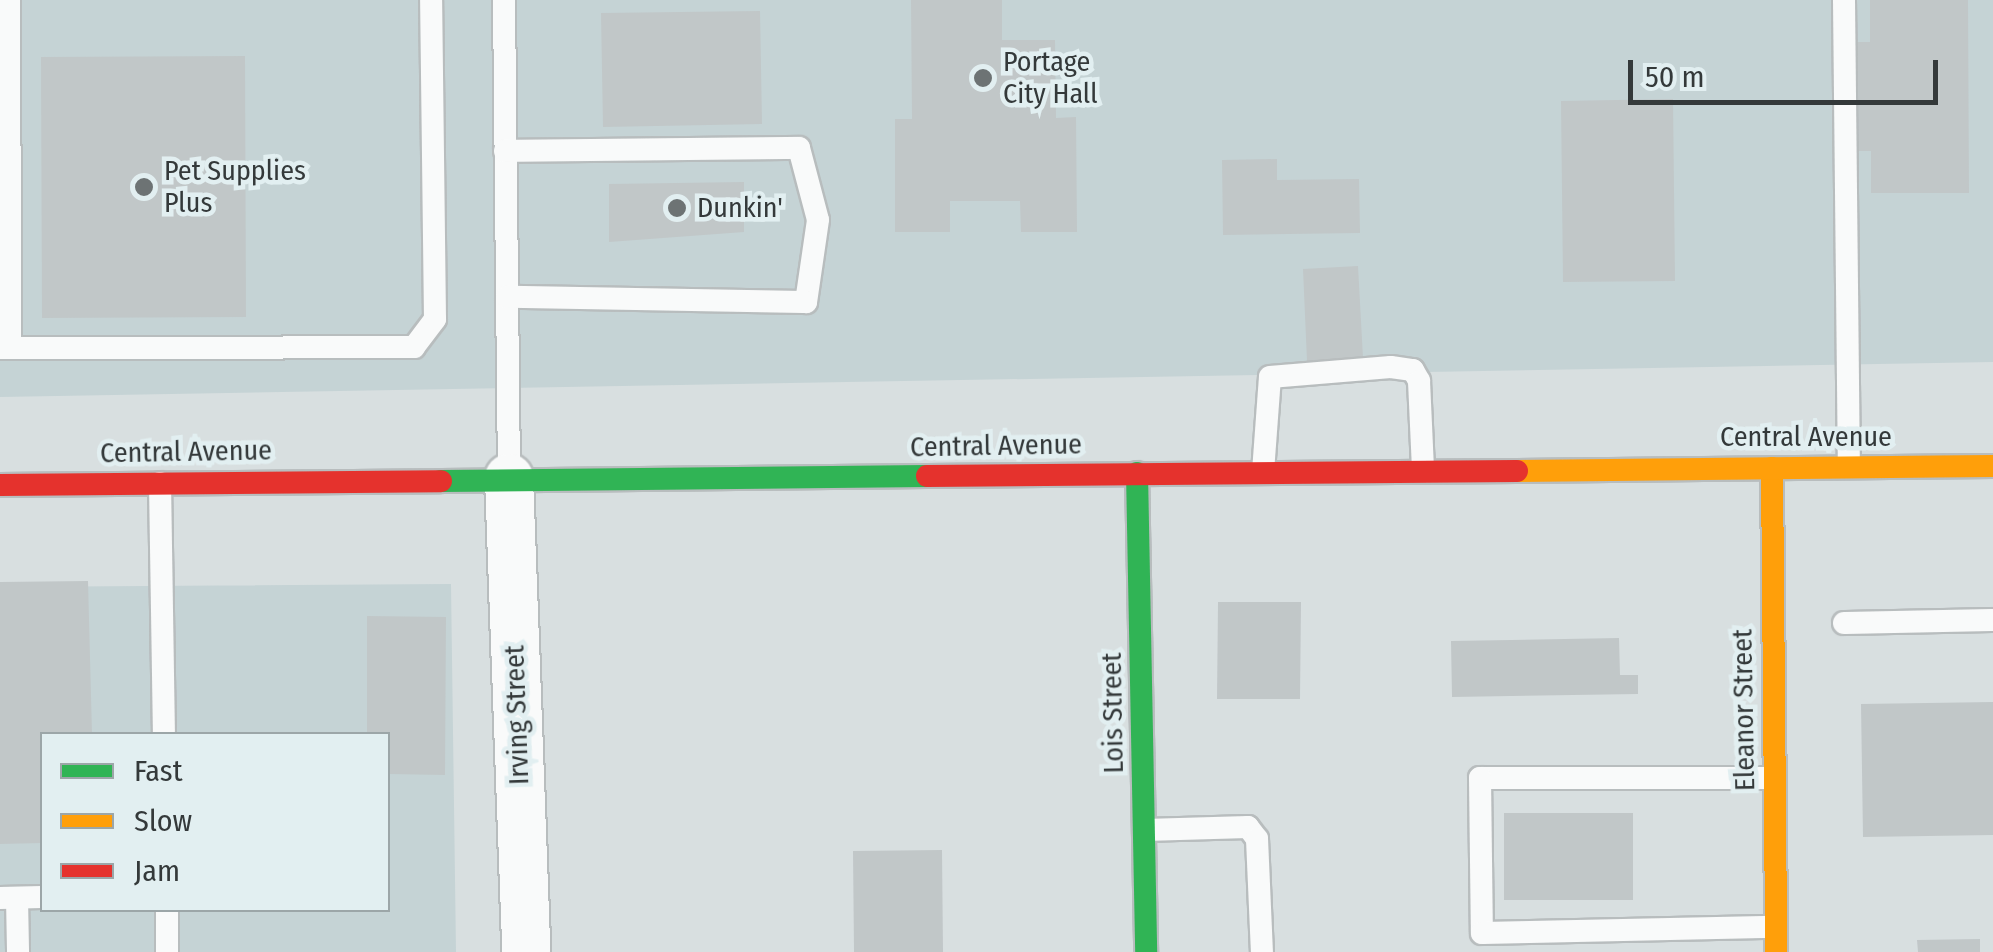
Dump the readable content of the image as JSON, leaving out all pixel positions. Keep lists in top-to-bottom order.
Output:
{
  "streets": {
    "main road": ["Central Avenue", "Eleanor Street", "Lois Street"],
    "street": ["Irving Street"]
  },
  "crossings": [
    ["Central Avenue", "Eleanor Street"],
    ["Central Avenue", "Lois Street"],
    ["Central Avenue", "Irving Street"]
  ],
  "places": ["Portage City Hall", "Pet Supplies Plus", "Dunkin'"],
  "legend": ["Fast", "Slow", "Jam"],
  "scale_bar": "50 m"
}
